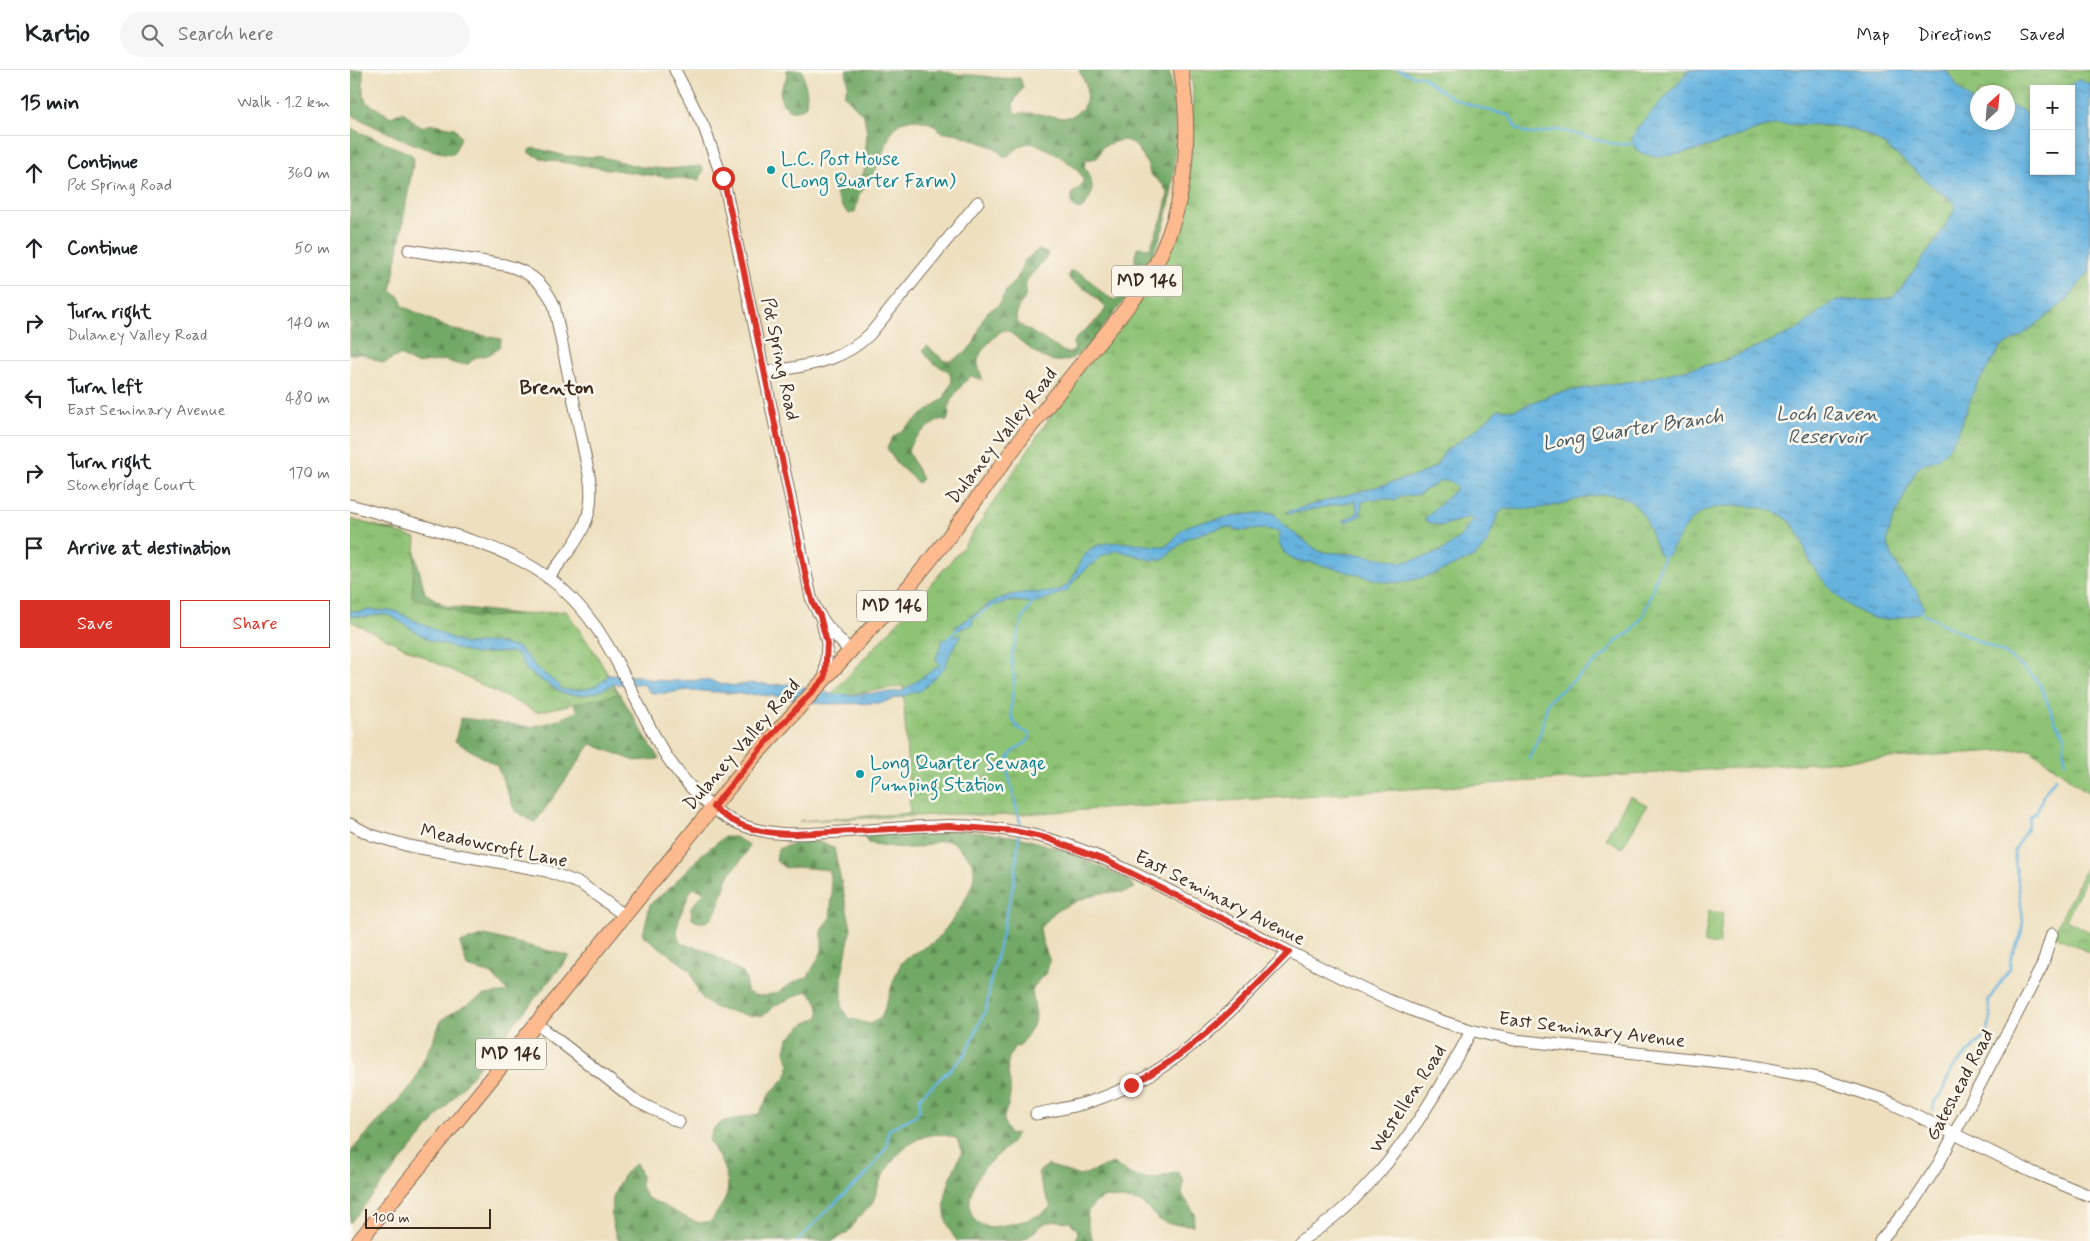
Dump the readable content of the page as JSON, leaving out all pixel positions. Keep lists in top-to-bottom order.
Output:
{
  "streets": {
    "main road": ["MD 146", "Dulaney Valley Road"],
    "street": [
      "Pot Spring Road",
      "Meadowcroft Lane",
      "East Seminary Avenue",
      "Gateshead Road",
      "Westellen Road"
    ]
  },
  "crossings": [
    ["Pot Spring Road", "Dulaney Valley Road"],
    ["Dulaney Valley Road", "Meadowcroft Lane"],
    ["Dulaney Valley Road", "East Seminary Avenue"],
    ["East Seminary Avenue", "Gateshead Road"],
    ["East Seminary Avenue", "Westellen Road"]
  ],
  "districts": ["Brenton"],
  "water": ["Loch Raven Reservoir", "Long Quarter Branch"],
  "places": ["L.C. Post House (Long Quarter Farm)", "Long Quarter Sewage Pumping Station"],
  "scale_bar": "100 m",
  "north": "top right",
  "page": {
    "header": "Kartio",
    "search": "Search here",
    "nav": ["Map", "Directions", "Saved"],
    "heading": ["15 min", "Walk · 1.2 km"],
    "map_buttons": ["+", "−"],
    "list": [
      ["Continue", "Pot Spring Road", "360 m"],
      ["Continue", "50 m"],
      ["Turn right", "Dulaney Valley Road", "140 m"],
      ["Turn left", "East Seminary Avenue", "480 m"],
      ["Turn right", "Stonebridge Court", "170 m"],
      "Arrive at destination"
    ],
    "buttons": ["Save", "Share"],
    "scale": "100 m"
  }
}
